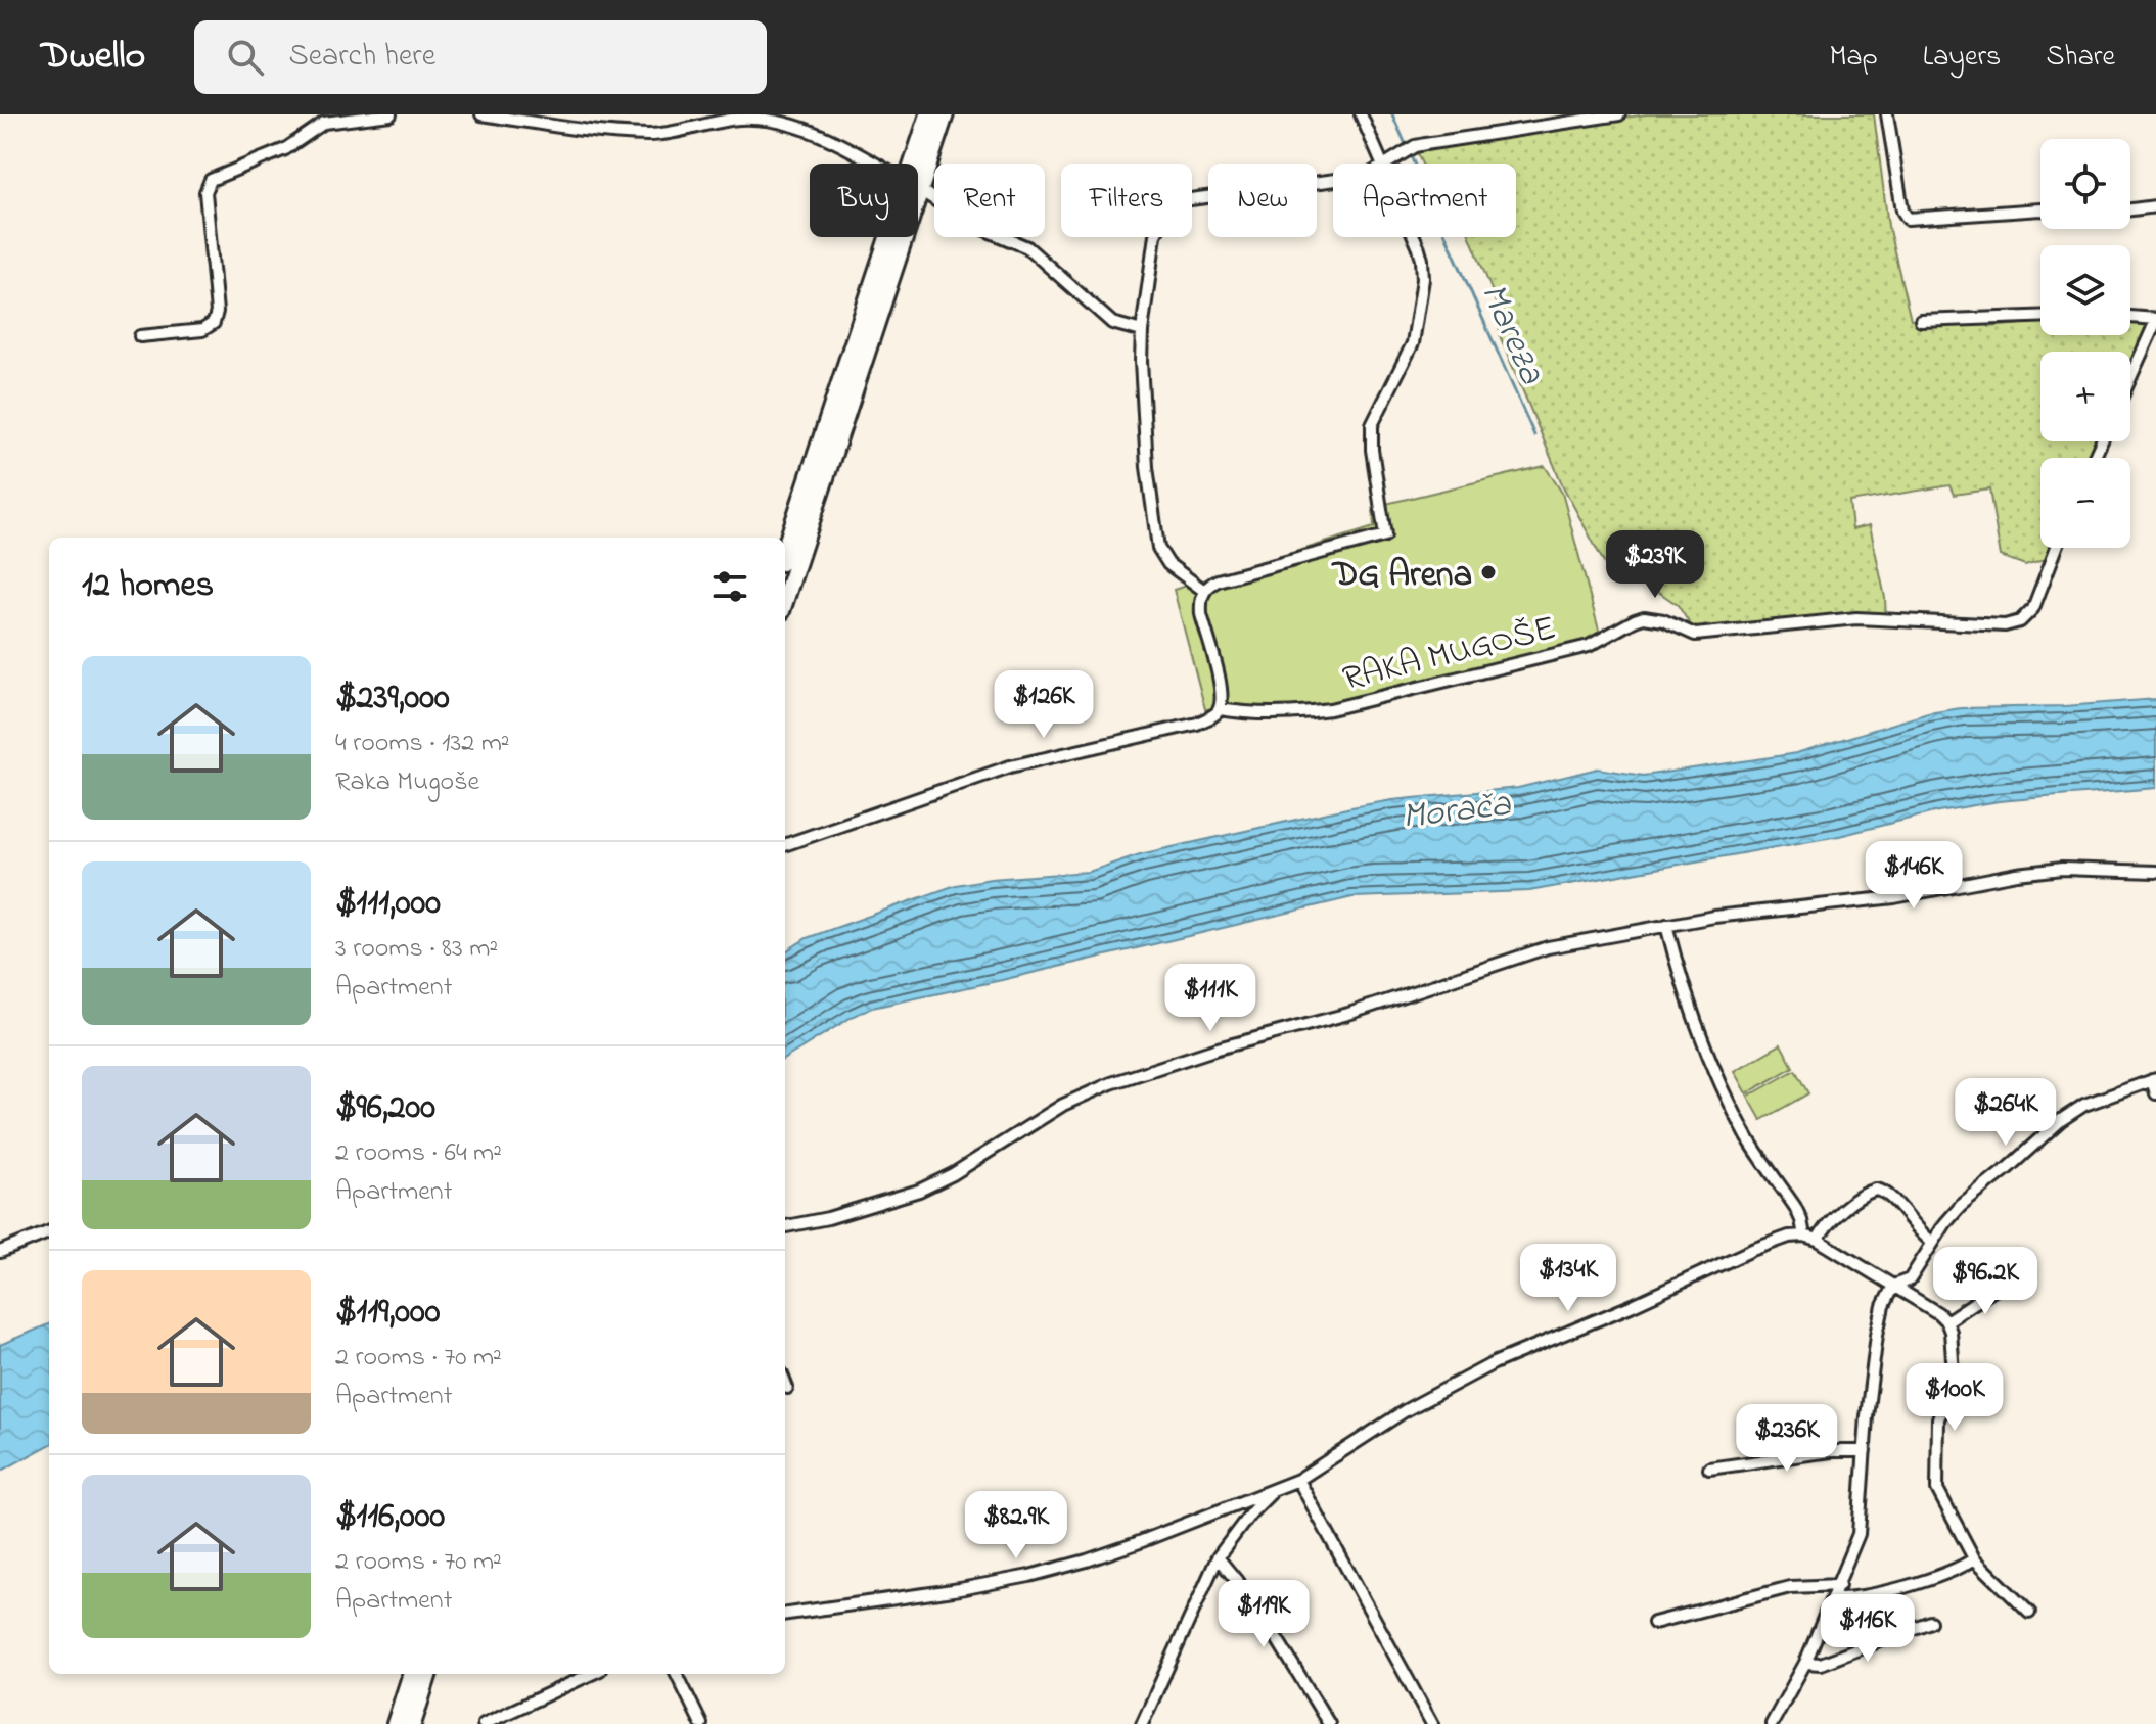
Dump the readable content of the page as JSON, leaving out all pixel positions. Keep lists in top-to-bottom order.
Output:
{
  "streets": {
    "street": ["RAKA MUGOŠE"]
  },
  "water": ["Mareza", "Morača"],
  "places": ["DG Arena"],
  "page": {
    "header": "Dwello",
    "search": "Search here",
    "nav": ["Map", "Layers", "Share"],
    "map_buttons": ["+", "−"],
    "chip": [
      "Buy",
      "Rent",
      "Filters",
      "New",
      "Apartment"
    ],
    "price": [
      "$239K",
      "$126K",
      "$146K",
      "$111K",
      "$264K",
      "$134K",
      "$96.2K",
      "$100K",
      "$236K",
      "$82.9K",
      "$119K",
      "$116K"
    ],
    "heading": "12 homes",
    "list": [
      {
        "name": "$239,000",
        "note": "4 rooms · 132 m² · Raka Mugoše"
      },
      {
        "name": "$111,000",
        "note": "3 rooms · 83 m² · Apartment"
      },
      {
        "name": "$96,200",
        "note": "2 rooms · 64 m² · Apartment"
      },
      {
        "name": "$119,000",
        "note": "2 rooms · 70 m² · Apartment"
      },
      {
        "name": "$116,000",
        "note": "2 rooms · 70 m² · Apartment"
      }
    ]
  }
}
